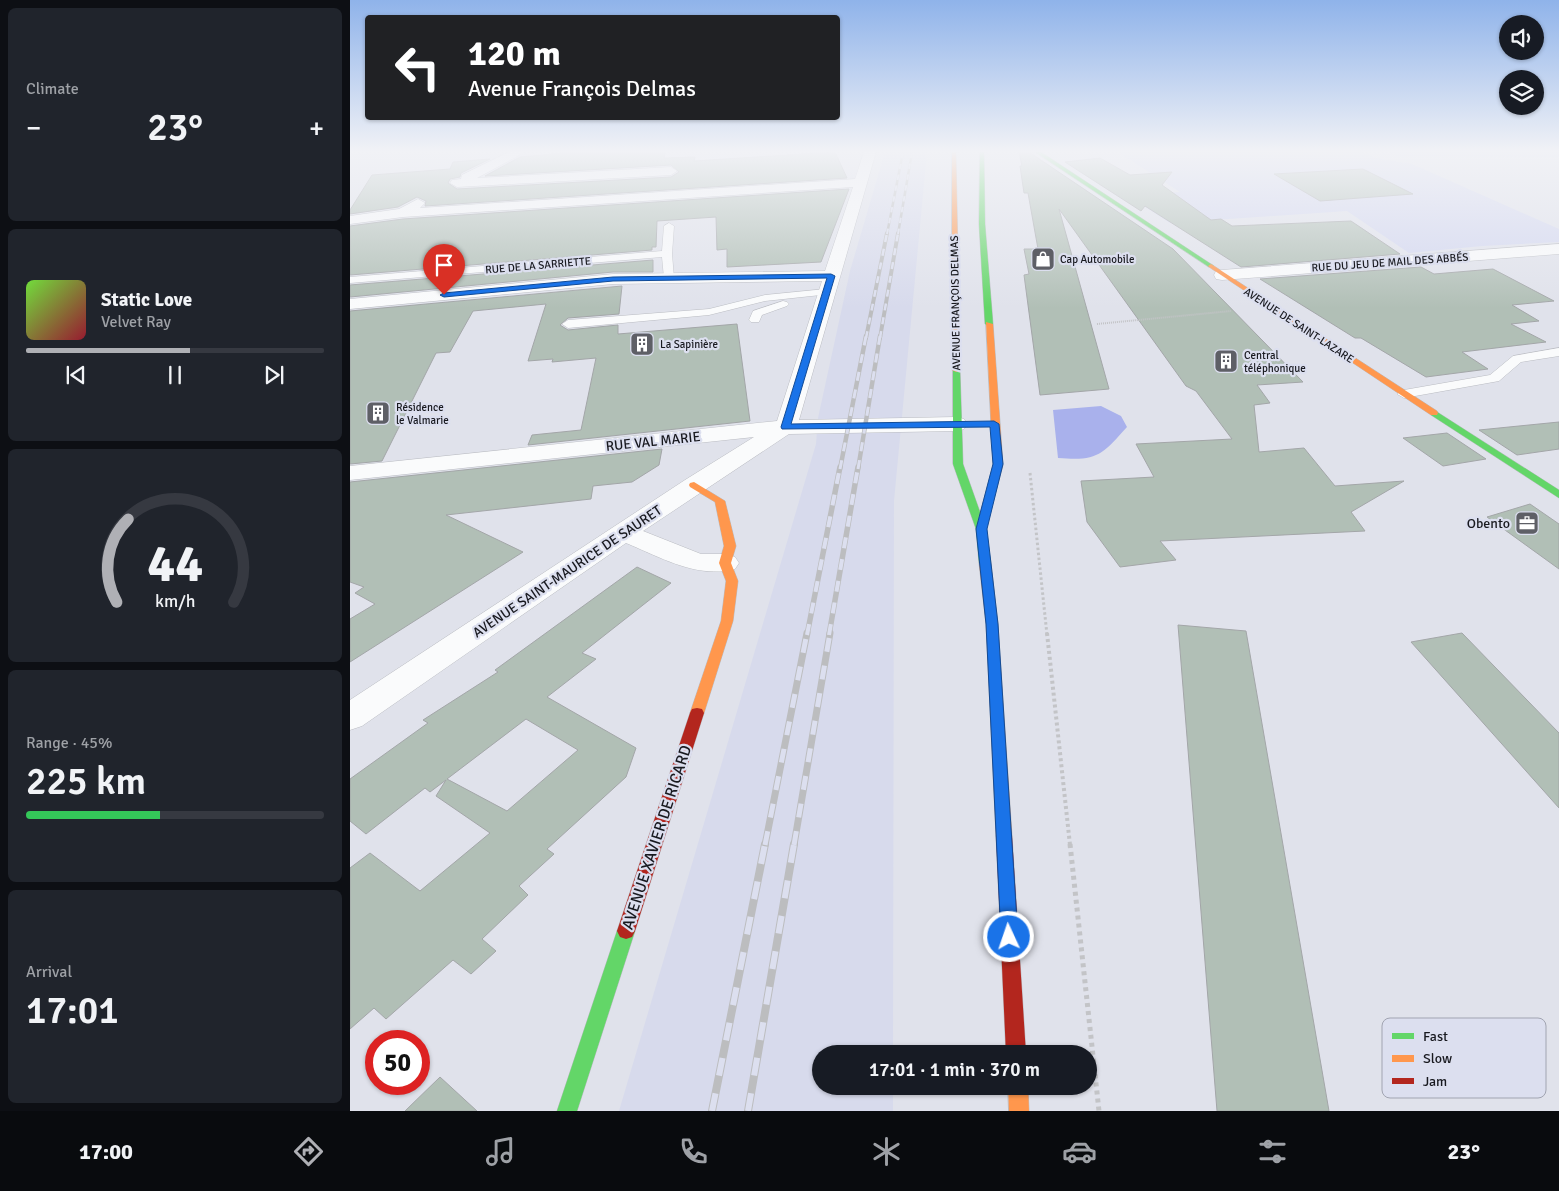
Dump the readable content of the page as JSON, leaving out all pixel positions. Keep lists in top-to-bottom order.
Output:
{
  "streets": {
    "main road": ["AVENUE FRANÇOIS DELMAS", "AVENUE DE SAINT-LAZARE", "AVENUE XAVIER DE RICARD"],
    "street": ["RUE DU JEU DE MAIL DES ABBÉS", "RUE VAL MARIE", "AVENUE SAINT-MAURICE DE SAURET"],
    "lane": ["RUE DE LA SARRIETTE"]
  },
  "crossings": [
    ["RUE DU JEU DE MAIL DES ABBÉS", "AVENUE DE SAINT-LAZARE"],
    ["AVENUE FRANÇOIS DELMAS", "RUE VAL MARIE"],
    ["RUE VAL MARIE", "AVENUE SAINT-MAURICE DE SAURET"],
    ["AVENUE SAINT-MAURICE DE SAURET", "AVENUE XAVIER DE RICARD"]
  ],
  "places": {
    "shop": ["Cap Automobile"],
    "building": ["La Sapinière", "Central téléphonique", "Résidence le Valmarie"],
    "office": ["Obento"]
  },
  "legend": ["Fast", "Slow", "Jam"],
  "page": {
    "tile": [
      "Climate",
      ["Range · 45%", "225 km"],
      ["Arrival", "17:01"]
    ],
    "turn": ["120 m", "Avenue François Delmas"],
    "heat": ["−", "23°", "+"],
    "song": ["Static Love", "Velvet Ray"],
    "limit": "50",
    "trip": "17:01 · 1 min · 370 m",
    "tabs": ["17:00", "23°"],
    "gauge": ["44", "km/h"]
  }
}
